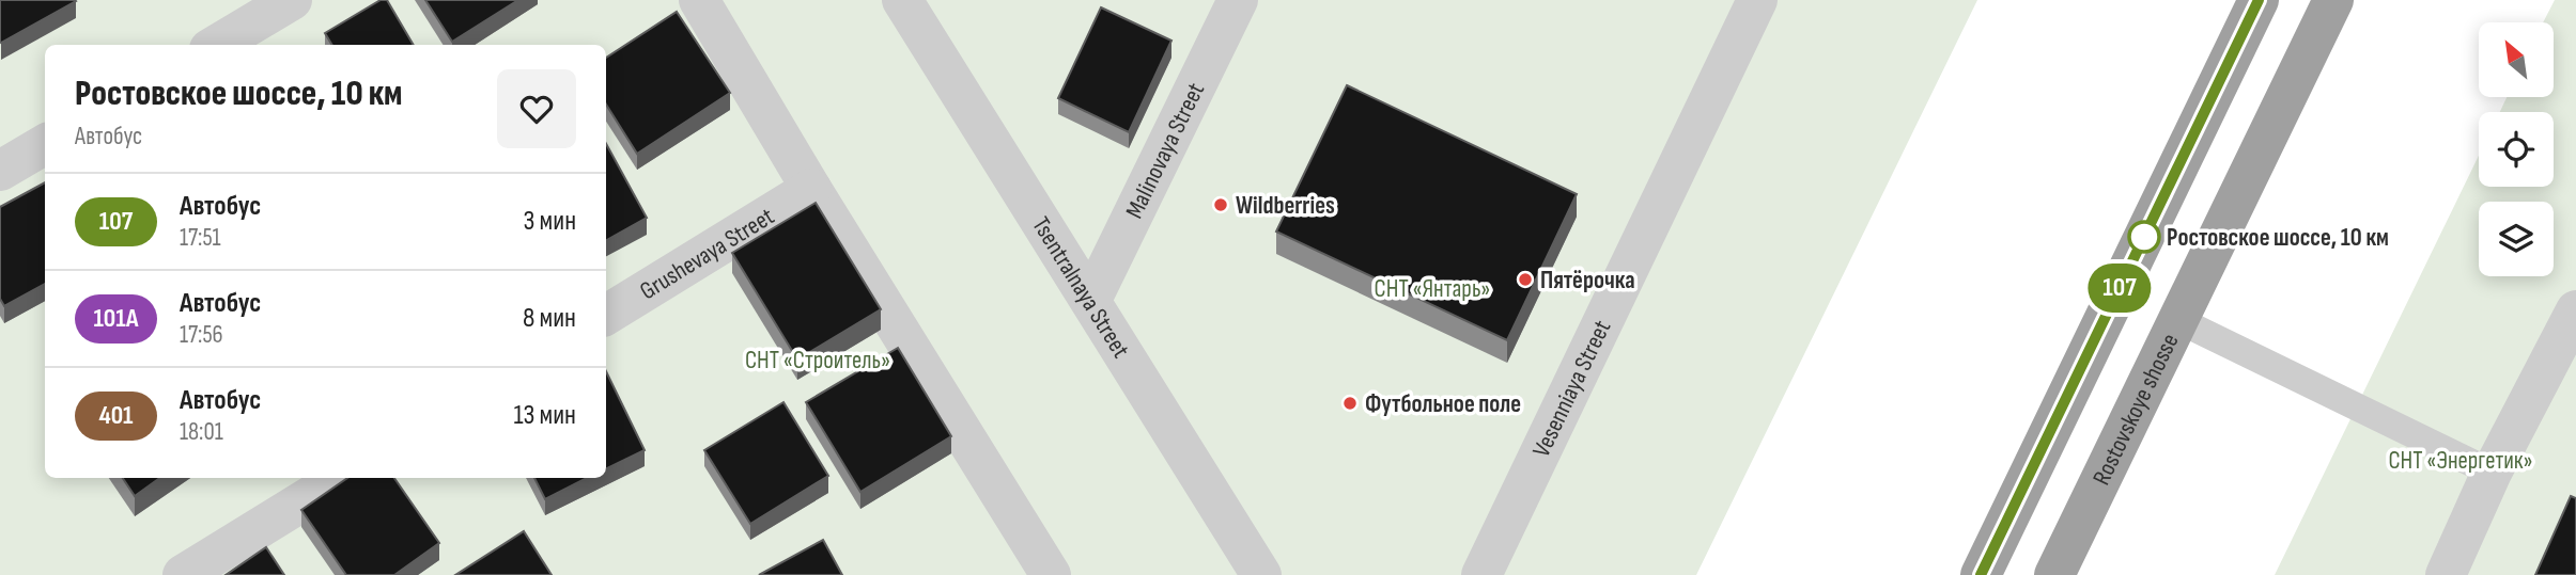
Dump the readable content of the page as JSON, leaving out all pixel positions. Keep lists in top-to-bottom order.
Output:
{
  "streets": {
    "highway": ["Rostovskoye shosse"],
    "street": [
      "Malinovaya Street",
      "Grushevaya Street",
      "Tsentralnaya Street",
      "Vesenniaya Street"
    ]
  },
  "crossings": [
    ["Malinovaya Street", "Tsentralnaya Street"]
  ],
  "parks": ["СНТ «Янтарь»", "СНТ «Строитель»", "СНТ «Энергетик»"],
  "places": [
    "Wildberries",
    "Ростовское шоссе, 10 км",
    "Пятёрочка",
    "Футбольное поле"
  ],
  "lines": ["bus line 107"],
  "north": "top left",
  "page": {
    "on_map": "107",
    "heading": ["Ростовское шоссе, 10 км", "Автобус"],
    "list": [
      {
        "mark": "107",
        "name": "Автобус",
        "note": "17:51",
        "value": "3 мин"
      },
      {
        "mark": "101А",
        "name": "Автобус",
        "note": "17:56",
        "value": "8 мин"
      },
      {
        "mark": "401",
        "name": "Автобус",
        "note": "18:01",
        "value": "13 мин"
      }
    ]
  }
}
